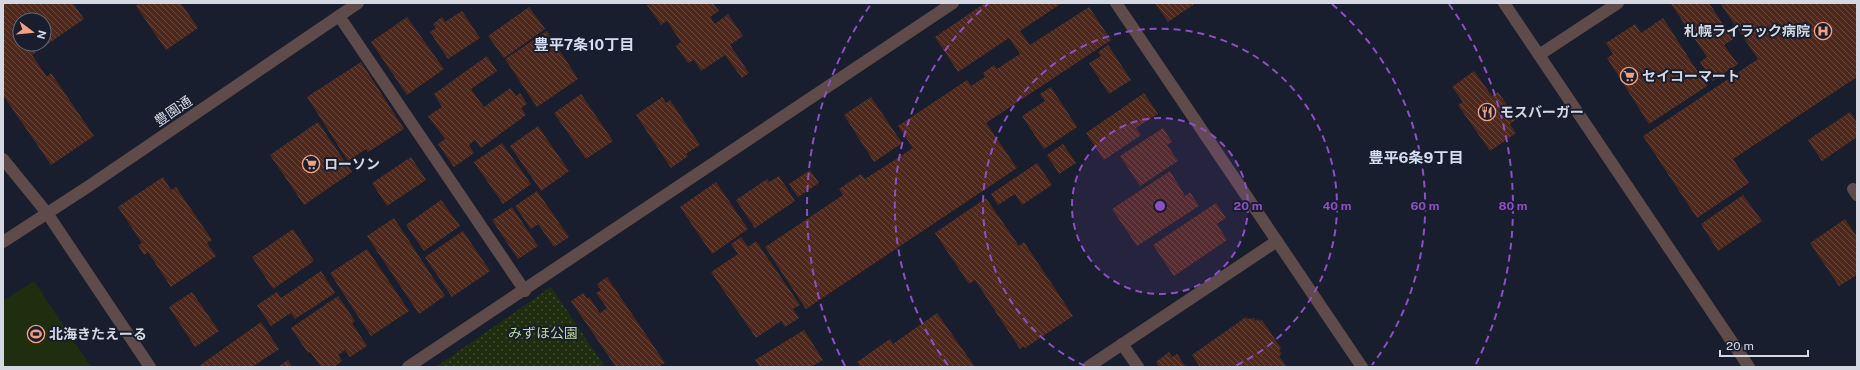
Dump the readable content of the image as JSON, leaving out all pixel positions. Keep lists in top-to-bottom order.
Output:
{
  "streets": {
    "street": ["豊園通"]
  },
  "districts": ["豊平7条10丁目", "豊平6条9丁目"],
  "parks": ["みずほ公園"],
  "places": {
    "hospital": ["札幌ライラック病院"],
    "supermarket": ["セイコーマート", "ローソン"],
    "restaurant": ["モスバーガー"],
    "sports": ["北海きたえーる"]
  },
  "scale_bar": "20 m",
  "north": "right",
  "rings": [
    "20 m",
    "40 m",
    "60 m",
    "80 m"
  ]
}
